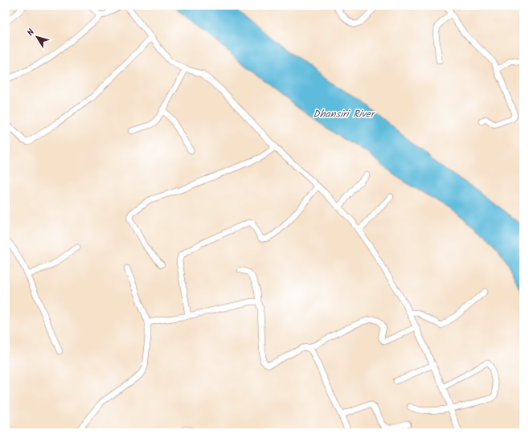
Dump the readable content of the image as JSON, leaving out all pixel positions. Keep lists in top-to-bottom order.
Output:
{
  "water": ["Dhansiri River"],
  "north": "top left"
}
